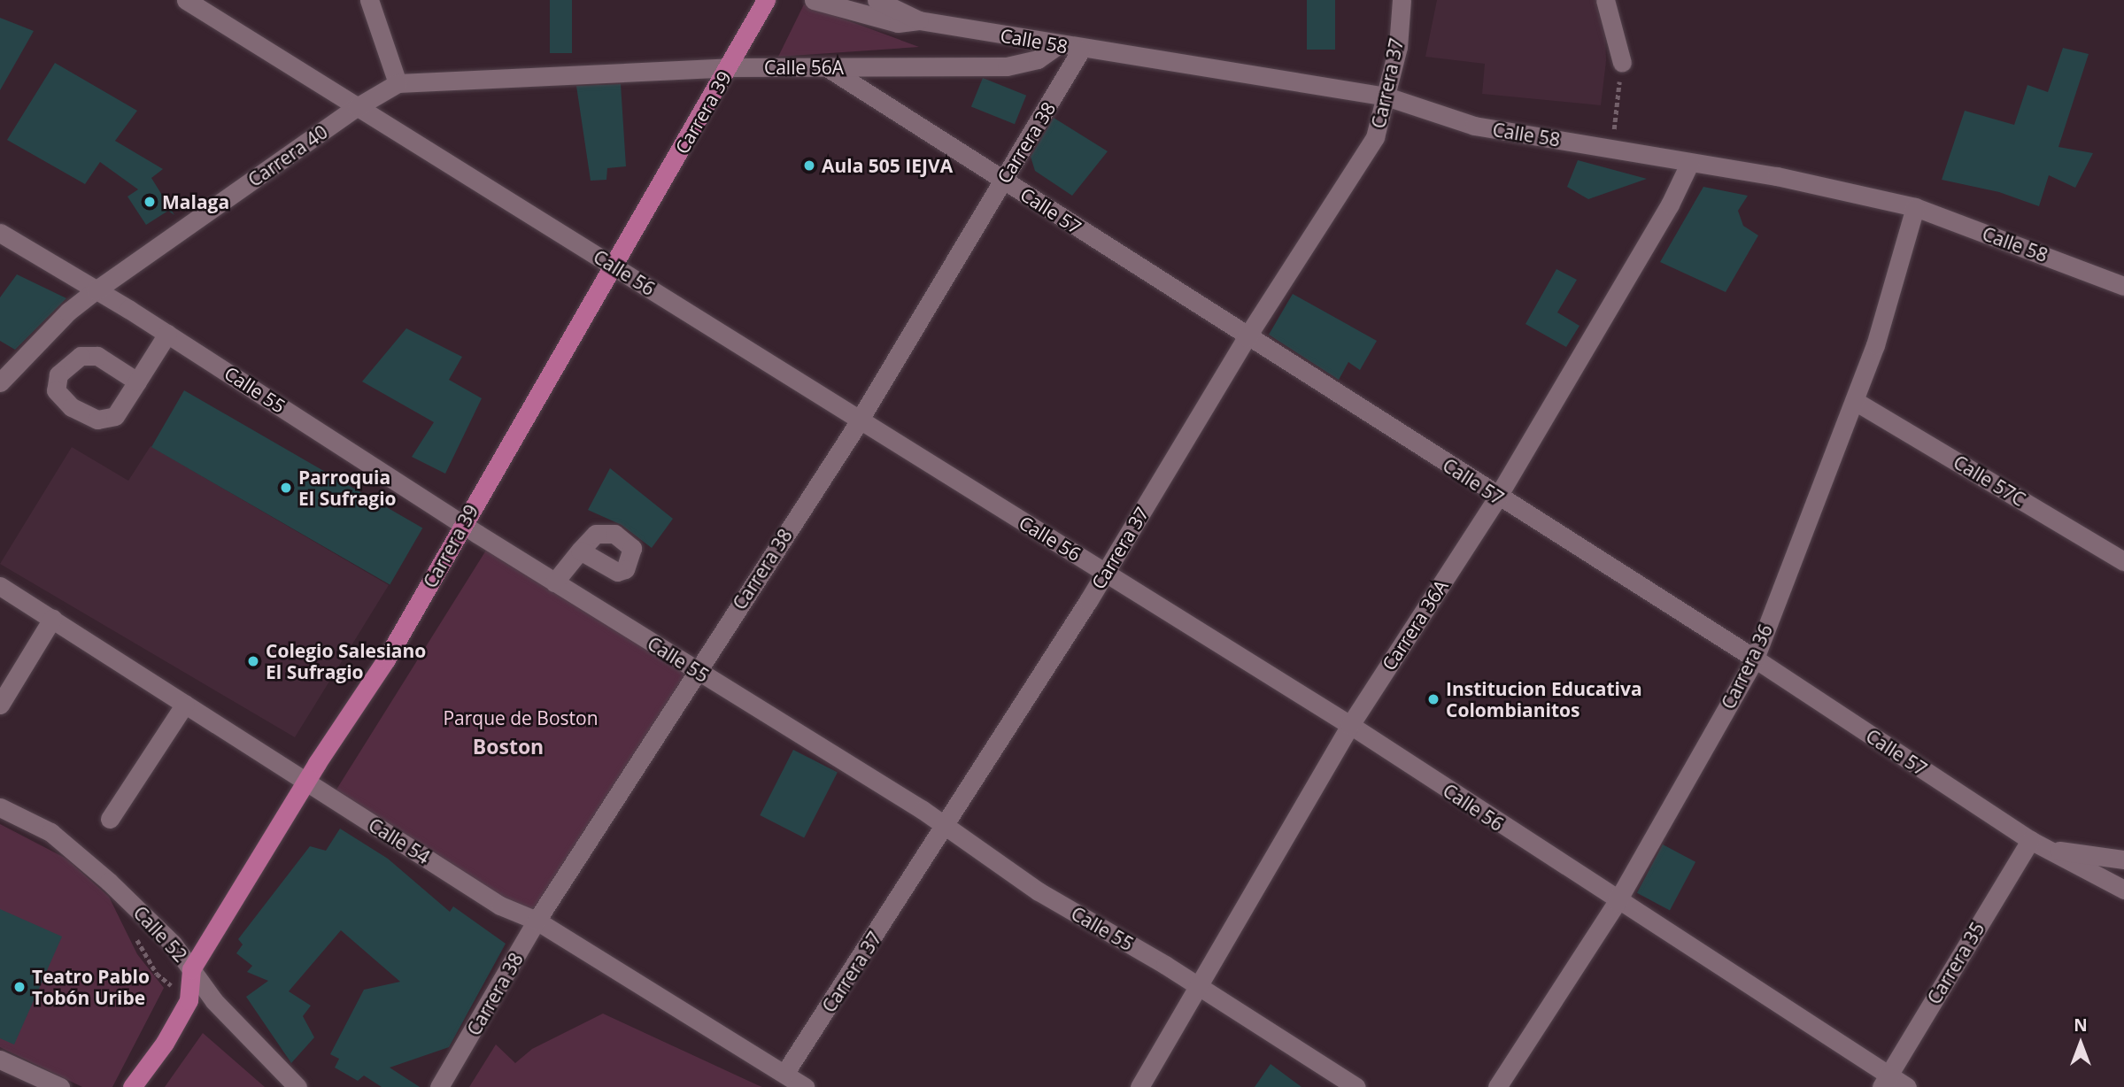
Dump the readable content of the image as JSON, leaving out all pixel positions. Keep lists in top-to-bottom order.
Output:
{
  "streets": {
    "main road": ["Carrera 39"],
    "street": [
      "Calle 58",
      "Calle 56A",
      "Carrera 37",
      "Carrera 38",
      "Carrera 40",
      "Calle 57",
      "Calle 56",
      "Calle 55",
      "Calle 57C",
      "Carrera 36A",
      "Carrera 36",
      "Calle 54",
      "Calle 52",
      "Carrera 35"
    ]
  },
  "crossings": [
    ["Calle 58", "Calle 56A"],
    ["Calle 58", "Carrera 37"],
    ["Calle 58", "Carrera 38"],
    ["Calle 58", "Carrera 36A"],
    ["Calle 58", "Carrera 36"],
    ["Calle 56A", "Carrera 39"],
    ["Calle 56A", "Carrera 40"],
    ["Calle 56A", "Calle 57"],
    ["Carrera 37", "Calle 57"],
    ["Carrera 37", "Calle 56"],
    ["Carrera 37", "Calle 55"],
    ["Carrera 37", "Calle 54"],
    ["Carrera 39", "Calle 56"],
    ["Carrera 39", "Calle 55"],
    ["Carrera 39", "Calle 54"],
    ["Carrera 39", "Calle 52"],
    ["Carrera 38", "Calle 57"],
    ["Carrera 38", "Calle 56"],
    ["Carrera 38", "Calle 55"],
    ["Carrera 38", "Calle 54"],
    ["Carrera 40", "Calle 56"],
    ["Carrera 40", "Calle 55"],
    ["Calle 57", "Carrera 36A"],
    ["Calle 57", "Carrera 36"],
    ["Calle 57", "Carrera 35"],
    ["Calle 56", "Carrera 36A"],
    ["Calle 56", "Carrera 36"],
    ["Calle 56", "Carrera 35"],
    ["Calle 55", "Carrera 36A"],
    ["Calle 57C", "Carrera 36"]
  ],
  "districts": ["Boston"],
  "parks": ["Parque de Boston"],
  "places": [
    "Aula 505 IEJVA",
    "Malaga",
    "Parroquia El Sufragio",
    "Colegio Salesiano El Sufragio",
    "Institucion Educativa Colombianitos",
    "Teatro Pablo Tobón Uribe"
  ],
  "north": "top"
}
